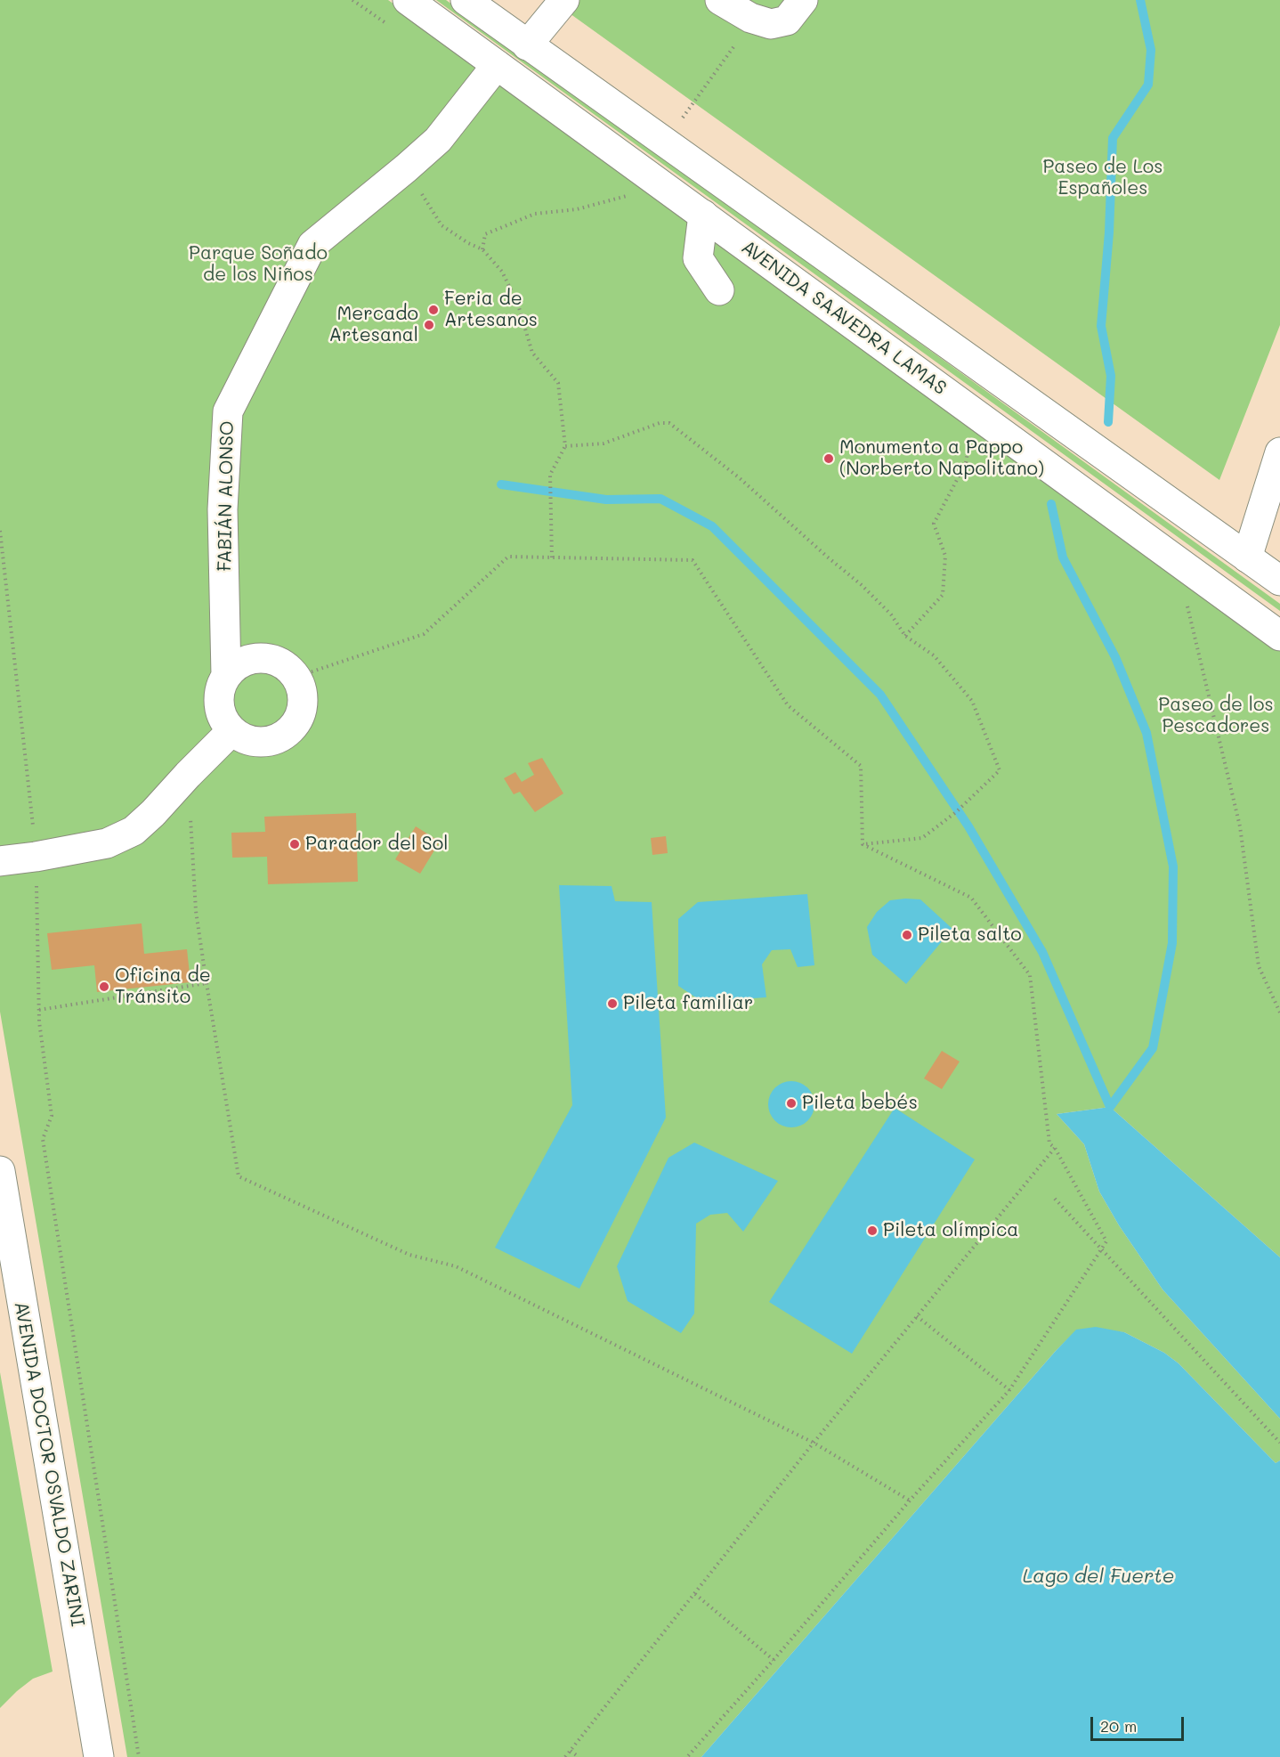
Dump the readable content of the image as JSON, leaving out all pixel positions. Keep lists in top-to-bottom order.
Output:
{
  "streets": {
    "main road": ["AVENIDA SAAVEDRA LAMAS", "FABIÁN ALONSO", "AVENIDA DOCTOR OSVALDO ZARINI"]
  },
  "crossings": [
    ["AVENIDA SAAVEDRA LAMAS", "FABIÁN ALONSO"]
  ],
  "water": ["Lago del Fuerte"],
  "parks": ["Paseo de Los Españoles", "Parque Soñado de los Niños", "Paseo de los Pescadores"],
  "places": [
    "Feria de Artesanos",
    "Mercado Artesanal",
    "Monumento a Pappo (Norberto Napolitano)",
    "Parador del Sol",
    "Pileta salto",
    "Oficina de Tránsito",
    "Pileta familiar",
    "Pileta bebés",
    "Pileta olímpica"
  ],
  "scale_bar": "20 m"
}
